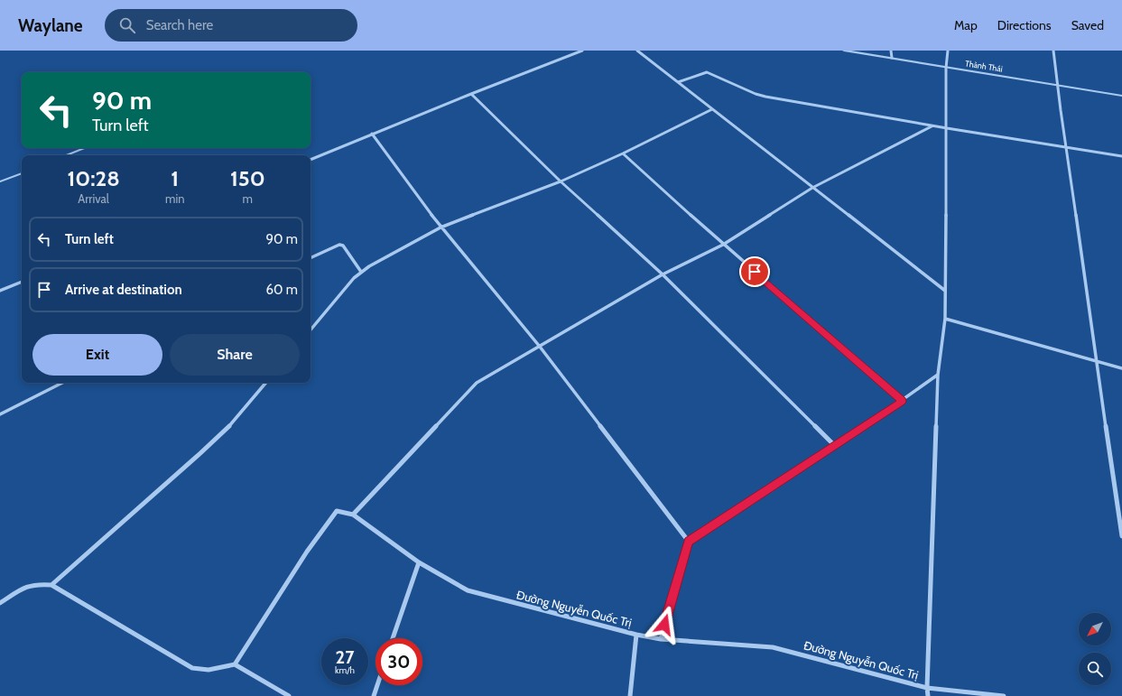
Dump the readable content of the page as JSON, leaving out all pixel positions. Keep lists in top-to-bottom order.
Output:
{
  "streets": {
    "street": ["Thành Thái", "Đường Nguyễn Quốc Trị"]
  },
  "north": "bottom left",
  "page": {
    "header": "Waylane",
    "search": "Search here",
    "nav": ["Map", "Directions", "Saved"],
    "turn": ["90 m", "Turn left"],
    "eta": [
      "10:28",
      "Arrival",
      "1",
      "min",
      "150",
      "m"
    ],
    "list": [
      {
        "name": "Turn left",
        "value": "90 m"
      },
      {
        "name": "Arrive at destination",
        "value": "60 m"
      }
    ],
    "buttons": ["Exit", "Share"],
    "speed": "27 km/h",
    "limit": "30"
  }
}
